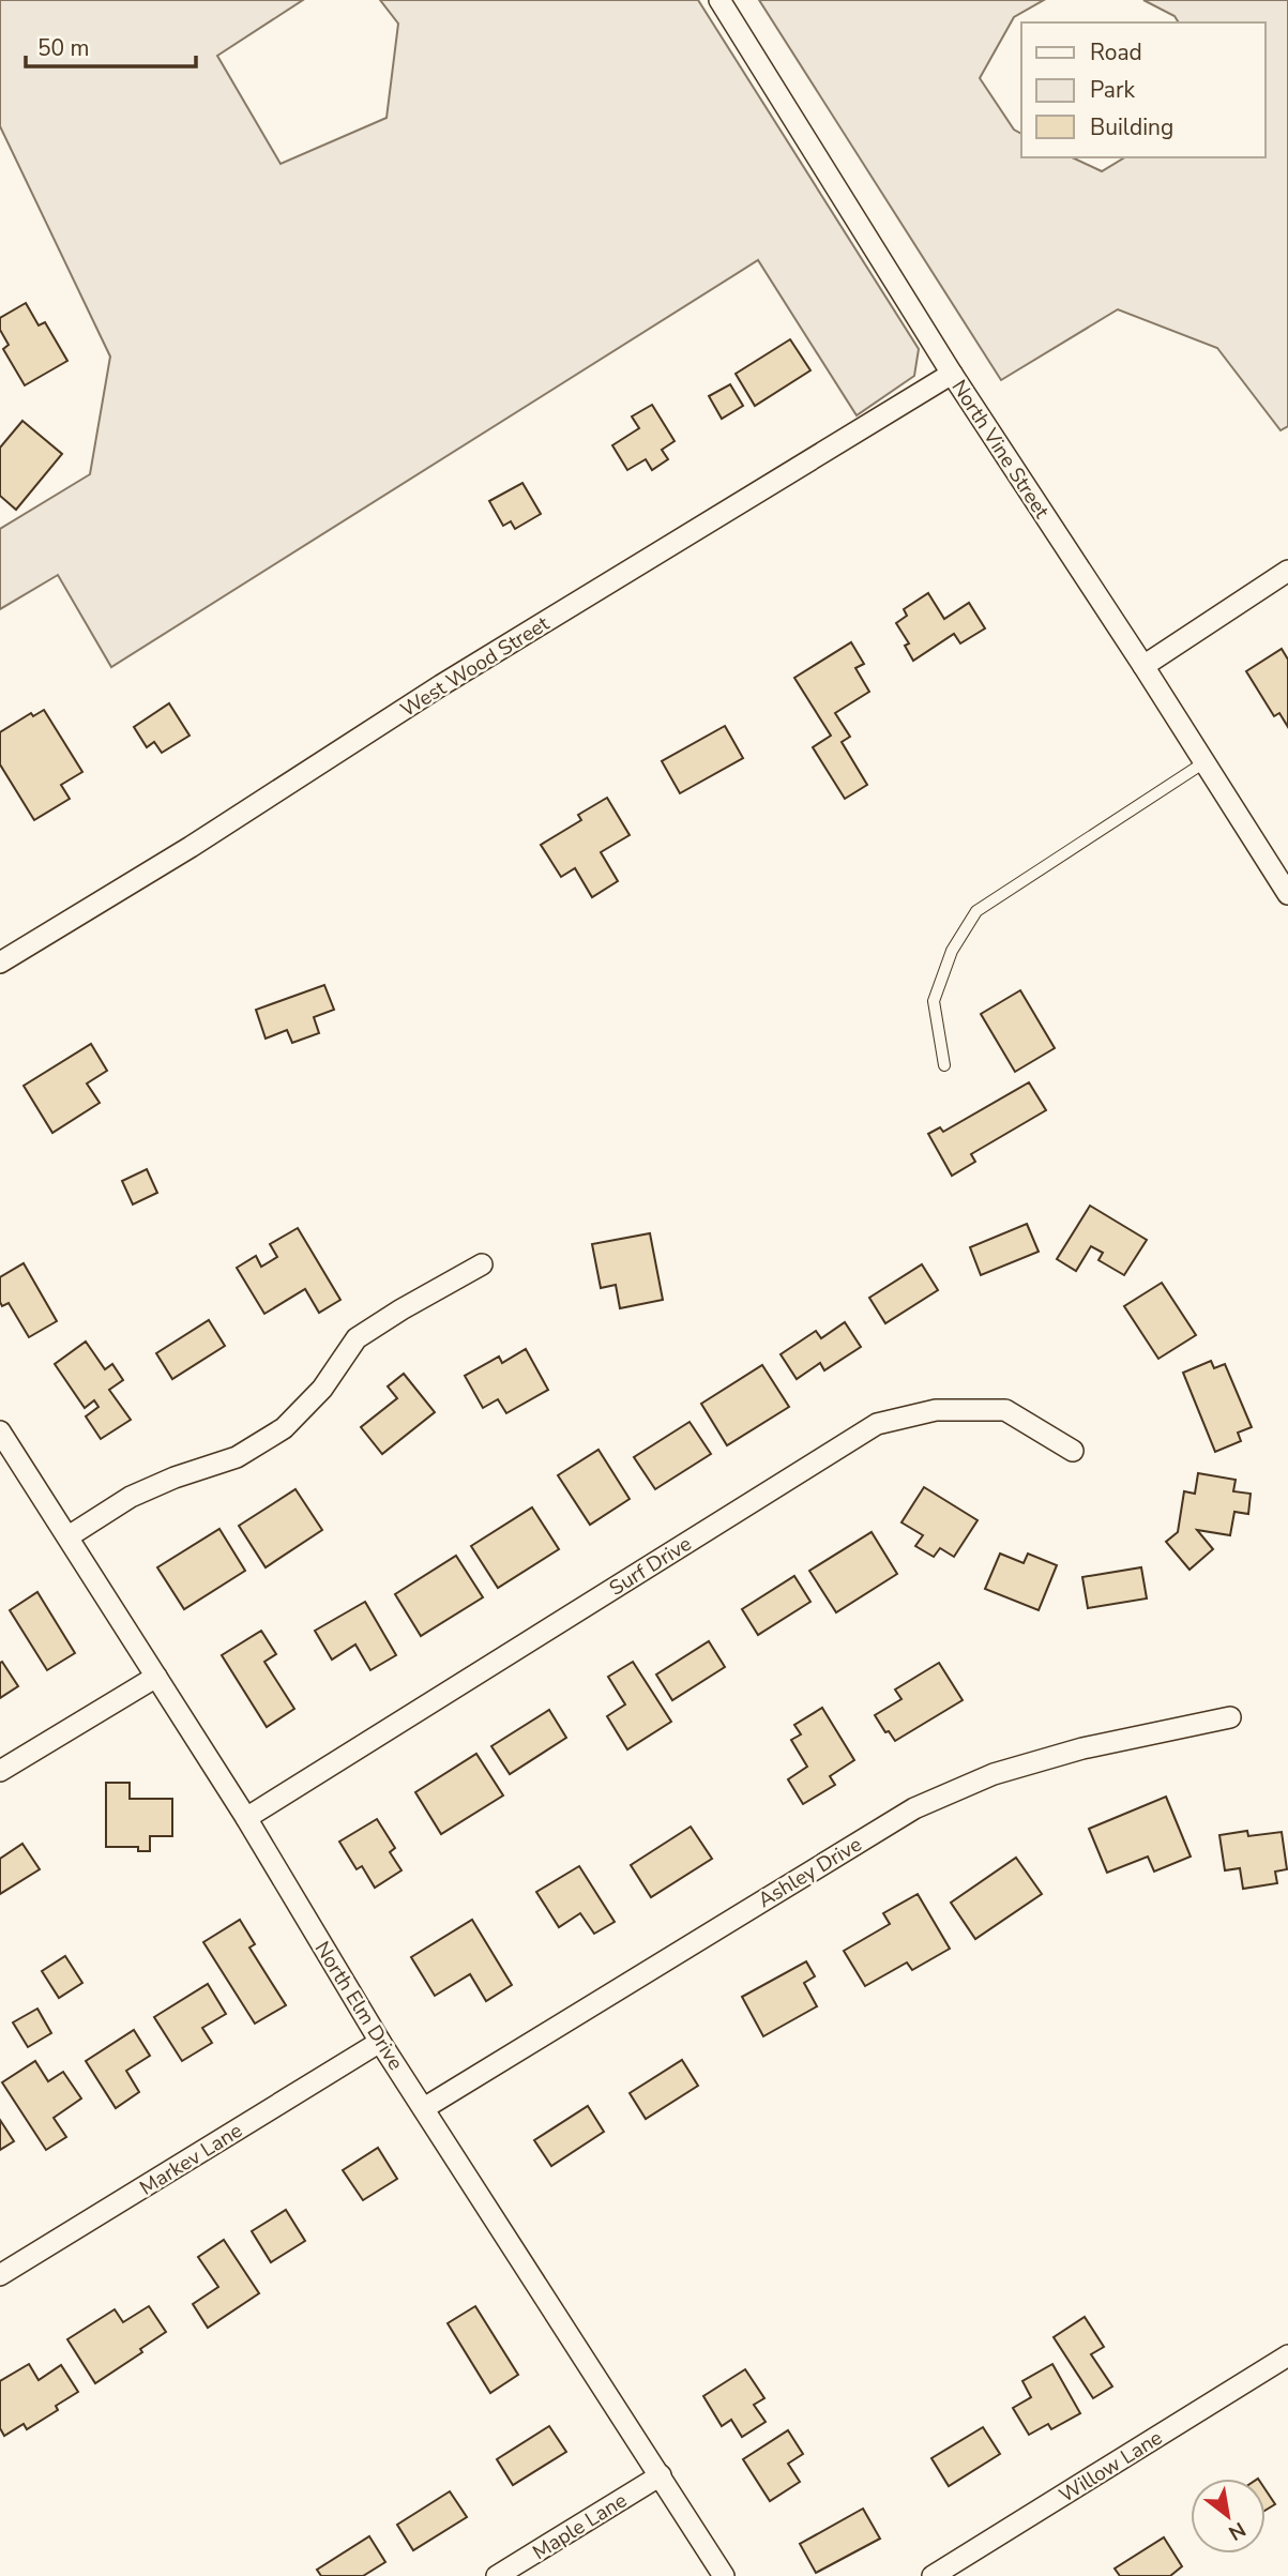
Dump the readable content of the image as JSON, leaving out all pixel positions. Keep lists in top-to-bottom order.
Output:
{
  "streets": {
    "street": [
      "North Vine Street",
      "West Wood Street",
      "Surf Drive",
      "Ashley Drive",
      "North Elm Drive",
      "Markev Lane",
      "Willow Lane",
      "Maple Lane"
    ]
  },
  "crossings": [
    ["North Vine Street", "West Wood Street"],
    ["Surf Drive", "North Elm Drive"],
    ["Ashley Drive", "North Elm Drive"],
    ["North Elm Drive", "Markev Lane"],
    ["North Elm Drive", "Maple Lane"]
  ],
  "legend": ["Road", "Park", "Building"],
  "scale_bar": "50 m",
  "north": "bottom right"
}
